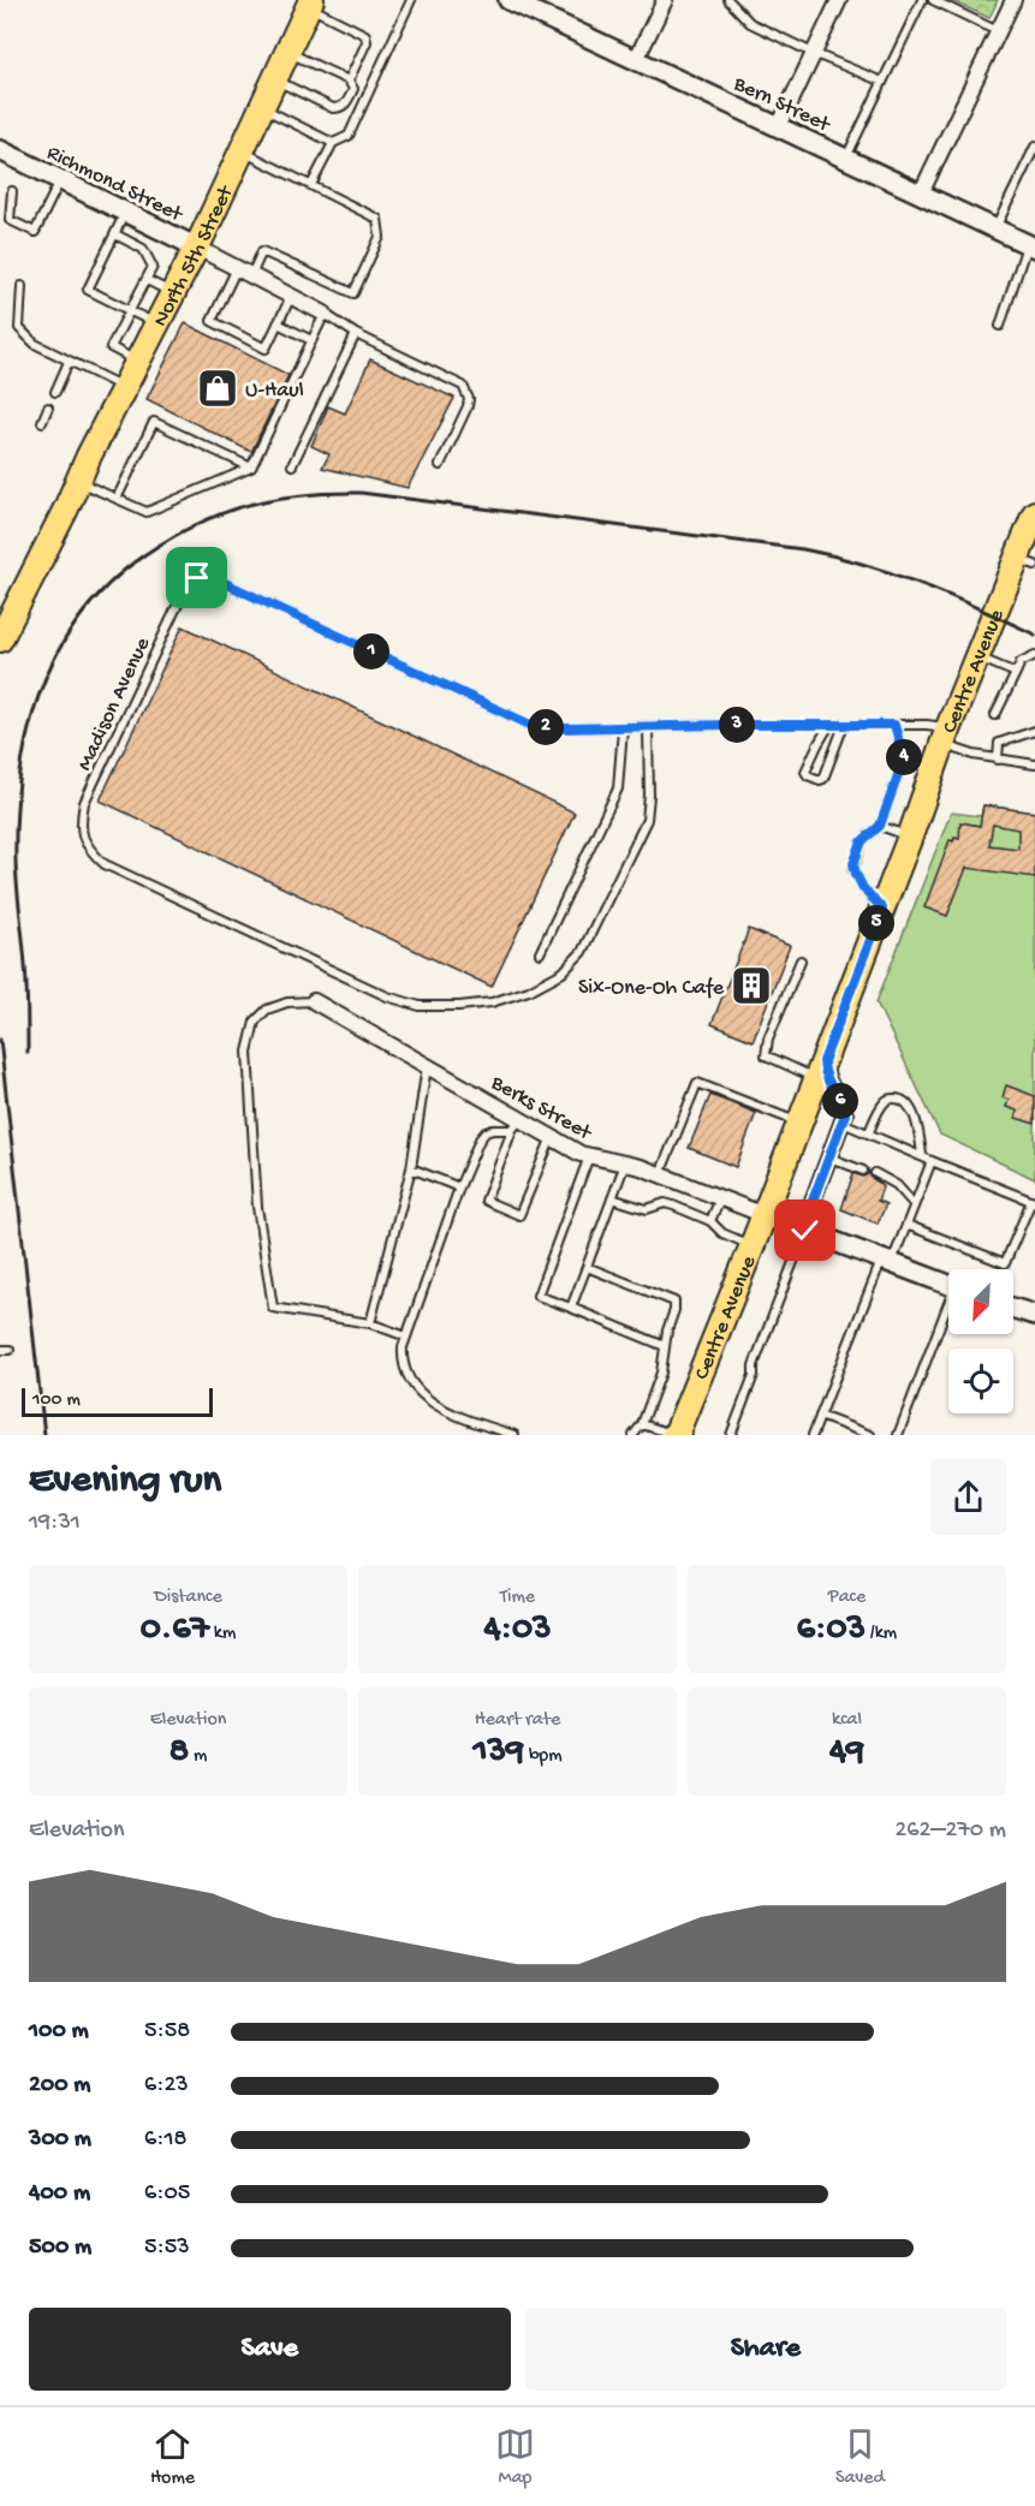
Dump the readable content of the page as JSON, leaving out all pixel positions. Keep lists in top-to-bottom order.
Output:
{
  "streets": {
    "main road": ["North 5th Street", "Centre Avenue"],
    "street": ["Bern Street", "Richmond Street", "Berks Street"],
    "lane": ["Madison Avenue"]
  },
  "crossings": [
    ["Richmond Street", "North 5th Street"],
    ["Centre Avenue", "Berks Street"]
  ],
  "places": {
    "shop": ["U-Haul"],
    "building": ["Six-One-Oh Cafe"]
  },
  "scale_bar": "100 m",
  "north": "bottom left",
  "page": {
    "pins": [
      "1",
      "3",
      "2",
      "4",
      "5",
      "6"
    ],
    "scale": "100 m",
    "heading": ["Evening run", "19:31"],
    "stats": [
      ["Distance", "0.67 km"],
      ["Time", "4:03"],
      ["Pace", "6:03 /km"],
      ["Elevation", "8 m"],
      ["Heart rate", "139 bpm"],
      ["kcal", "49"]
    ],
    "chart": ["Elevation", "262–270 m"],
    "list": [
      {
        "name": "100 m",
        "note": "5:58"
      },
      {
        "name": "200 m",
        "note": "6:23"
      },
      {
        "name": "300 m",
        "note": "6:18"
      },
      {
        "name": "400 m",
        "note": "6:05"
      },
      {
        "name": "500 m",
        "note": "5:53"
      }
    ],
    "buttons": ["Save", "Share"],
    "tabs": ["Home", "Map", "Saved"]
  }
}
